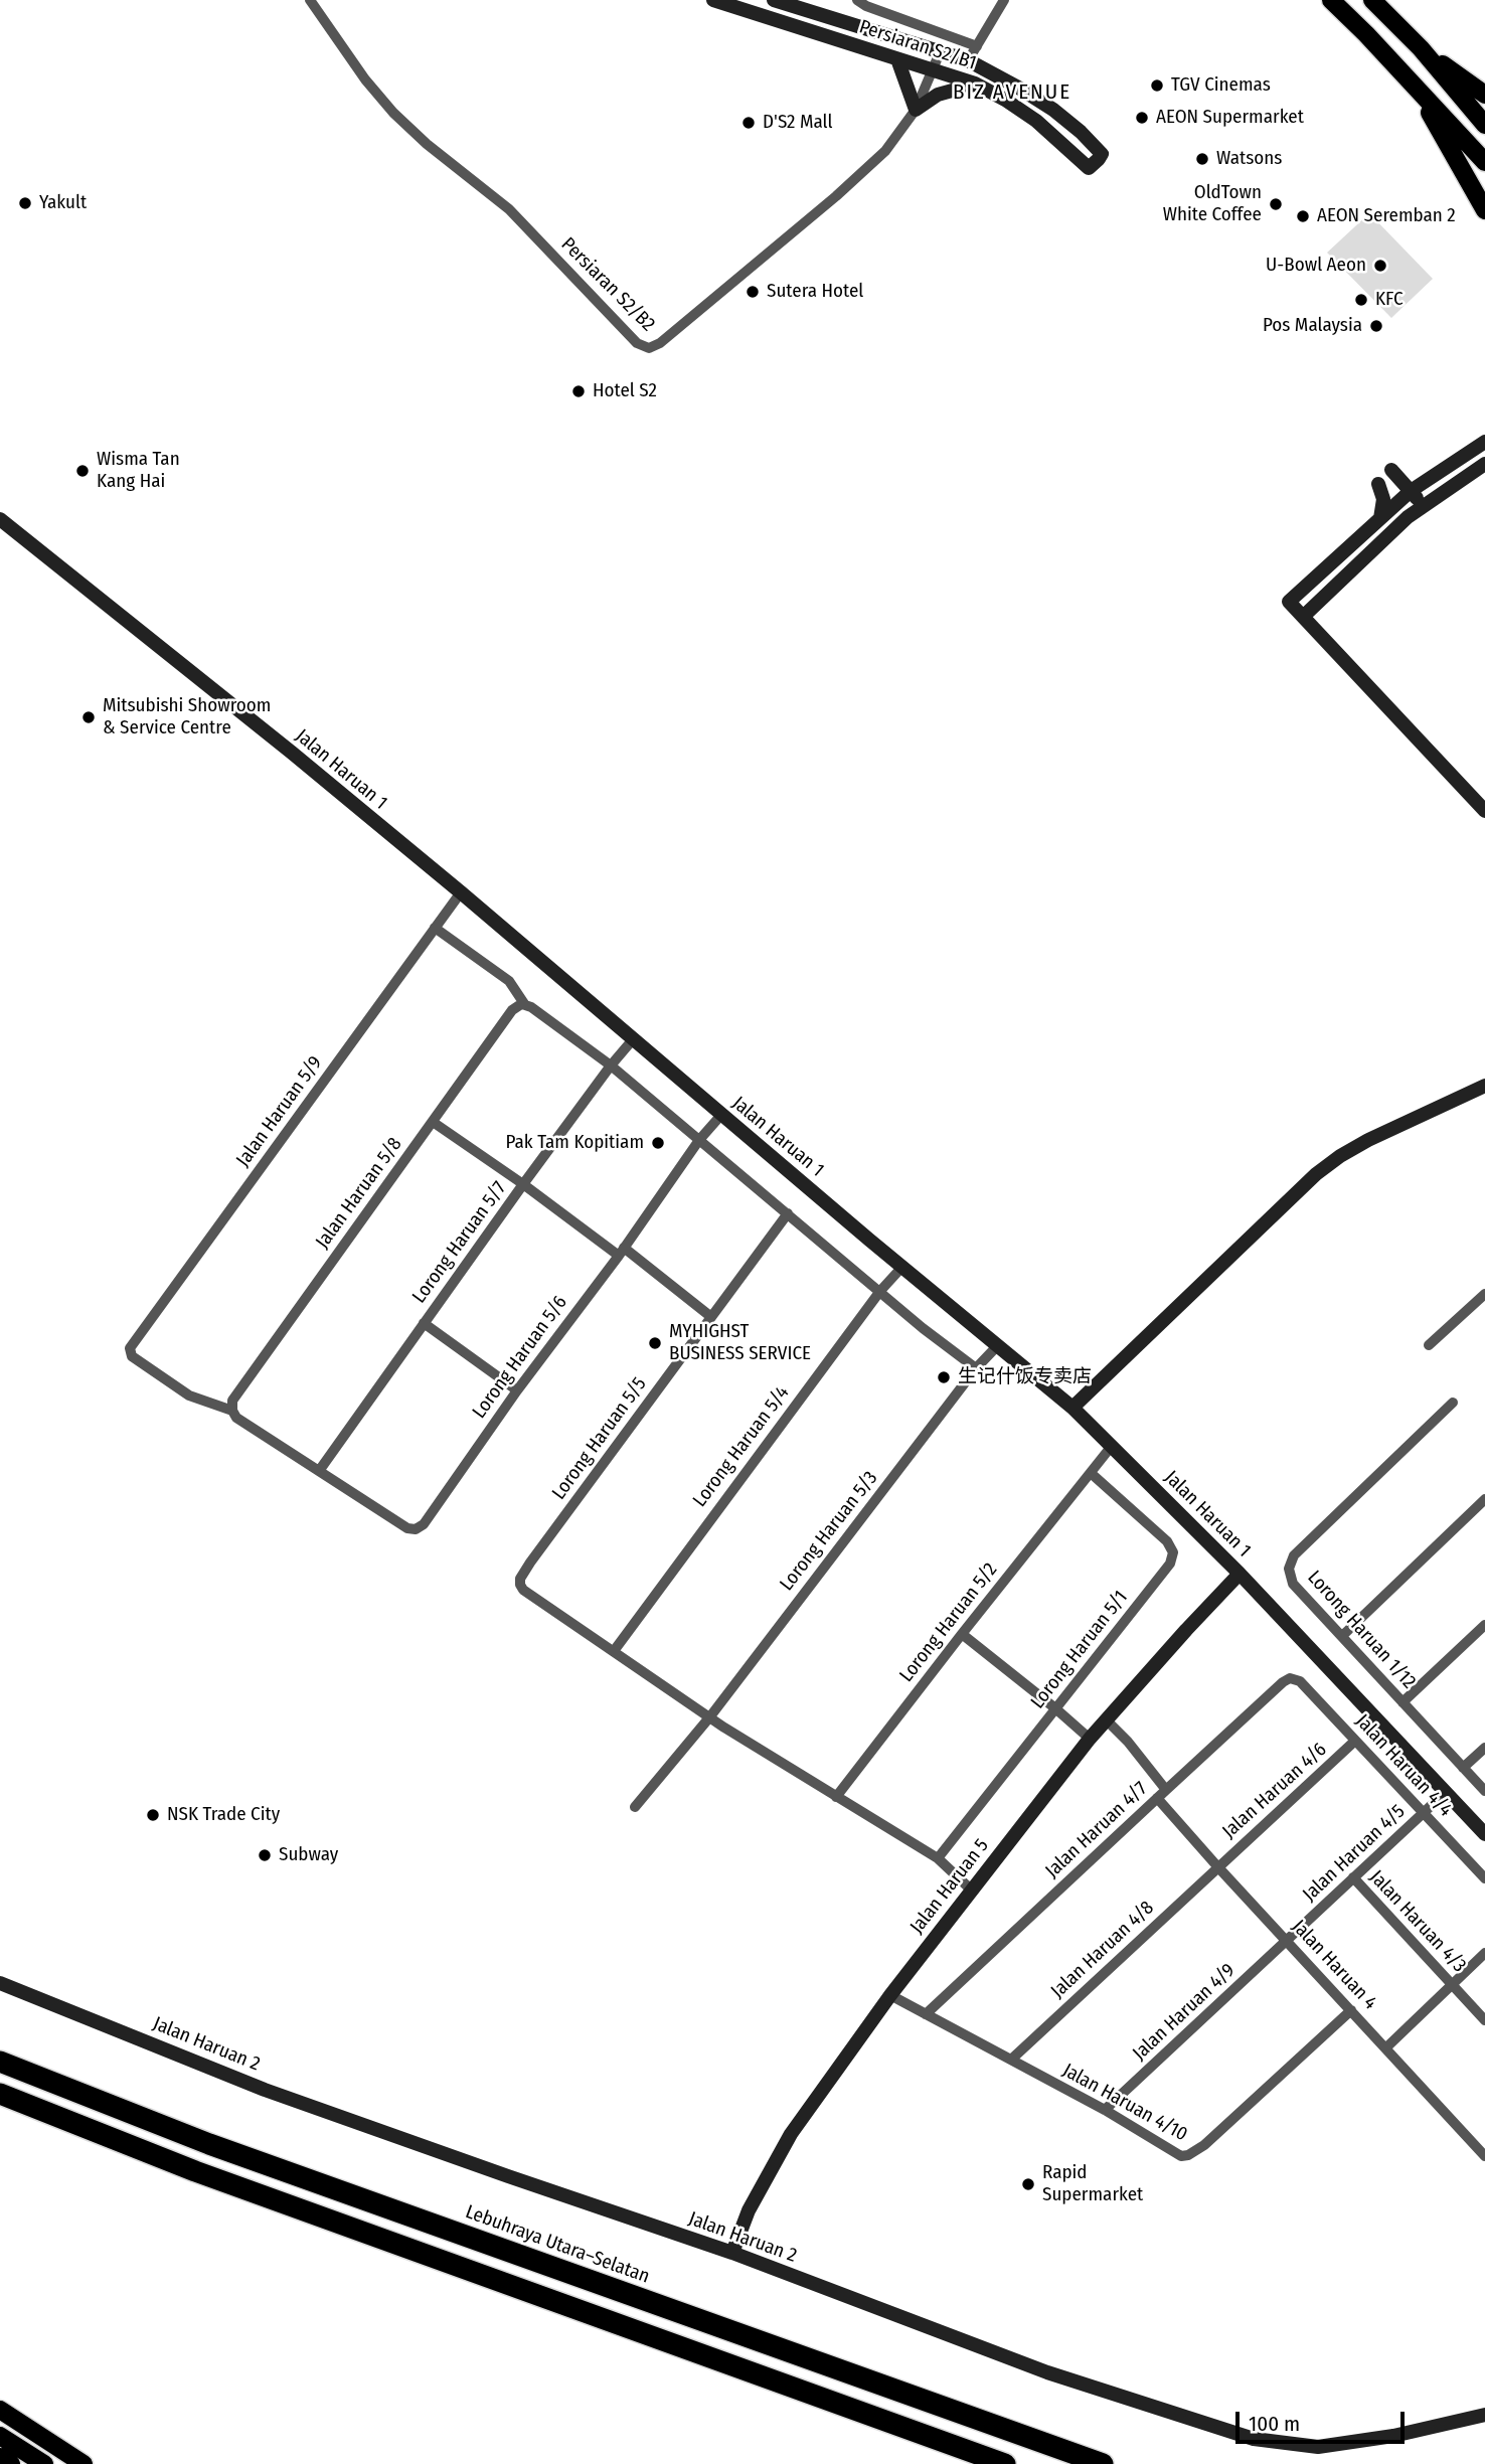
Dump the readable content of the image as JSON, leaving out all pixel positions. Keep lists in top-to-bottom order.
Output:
{
  "streets": {
    "highway": ["Lebuhraya Utara–Selatan"],
    "main road": [
      "Persiaran S2/B1",
      "Jalan Haruan 1",
      "Jalan Haruan 5",
      "Jalan Haruan 2"
    ],
    "street": [
      "Persiaran S2/B2",
      "Jalan Haruan 5/9",
      "Jalan Haruan 5/8",
      "Lorong Haruan 5/7",
      "Lorong Haruan 5/6",
      "Lorong Haruan 5/5",
      "Lorong Haruan 5/4",
      "Lorong Haruan 5/3",
      "Lorong Haruan 5/2",
      "Lorong Haruan 1/12",
      "Lorong Haruan 5/1",
      "Jalan Haruan 4/4",
      "Jalan Haruan 4/6",
      "Jalan Haruan 4/7",
      "Jalan Haruan 4/5",
      "Jalan Haruan 4/3",
      "Jalan Haruan 4/8",
      "Jalan Haruan 4",
      "Jalan Haruan 4/9",
      "Jalan Haruan 4/10"
    ]
  },
  "crossings": [
    ["Persiaran S2/B1", "Persiaran S2/B2"],
    ["Jalan Haruan 1", "Jalan Haruan 5/9"],
    ["Jalan Haruan 1", "Lorong Haruan 5/7"],
    ["Jalan Haruan 1", "Lorong Haruan 5/6"],
    ["Jalan Haruan 1", "Lorong Haruan 5/4"],
    ["Jalan Haruan 1", "Lorong Haruan 5/3"],
    ["Jalan Haruan 1", "Lorong Haruan 5/2"],
    ["Jalan Haruan 1", "Jalan Haruan 4/5"],
    ["Jalan Haruan 1", "Jalan Haruan 5"],
    ["Jalan Haruan 5/9", "Jalan Haruan 5/8"],
    ["Lorong Haruan 5/7", "Lorong Haruan 5/6"],
    ["Lorong Haruan 5/5", "Lorong Haruan 5/4"],
    ["Lorong Haruan 5/2", "Lorong Haruan 5/1"],
    ["Jalan Haruan 4/4", "Jalan Haruan 4/6"],
    ["Jalan Haruan 4/4", "Jalan Haruan 4/7"],
    ["Jalan Haruan 4/4", "Jalan Haruan 4/5"],
    ["Jalan Haruan 4/6", "Jalan Haruan 4/8"],
    ["Jalan Haruan 4/6", "Jalan Haruan 4"],
    ["Jalan Haruan 4/7", "Jalan Haruan 4"],
    ["Jalan Haruan 4/7", "Jalan Haruan 4/10"],
    ["Jalan Haruan 4/5", "Jalan Haruan 4/3"],
    ["Jalan Haruan 4/5", "Jalan Haruan 4"],
    ["Jalan Haruan 4/5", "Jalan Haruan 4/9"],
    ["Jalan Haruan 5", "Jalan Haruan 4"],
    ["Jalan Haruan 5", "Jalan Haruan 2"],
    ["Jalan Haruan 5", "Jalan Haruan 4/10"],
    ["Jalan Haruan 4/8", "Jalan Haruan 4"],
    ["Jalan Haruan 4/8", "Jalan Haruan 4/10"],
    ["Jalan Haruan 4", "Jalan Haruan 4/9"],
    ["Jalan Haruan 4", "Jalan Haruan 4/10"],
    ["Jalan Haruan 4/9", "Jalan Haruan 4/10"]
  ],
  "districts": ["BIZ AVENUE"],
  "places": [
    "TGV Cinemas",
    "AEON Supermarket",
    "D'S2 Mall",
    "Watsons",
    "Yakult",
    "OldTown White Coffee",
    "AEON Seremban 2",
    "U-Bowl Aeon",
    "Sutera Hotel",
    "KFC",
    "Pos Malaysia",
    "Hotel S2",
    "Wisma Tan Kang Hai",
    "Mitsubishi Showroom & Service Centre",
    "Pak Tam Kopitiam",
    "MYHIGHST BUSINESS SERVICE",
    "生记什饭专卖店",
    "NSK Trade City",
    "Subway",
    "Rapid Supermarket"
  ],
  "scale_bar": "100 m"
}
